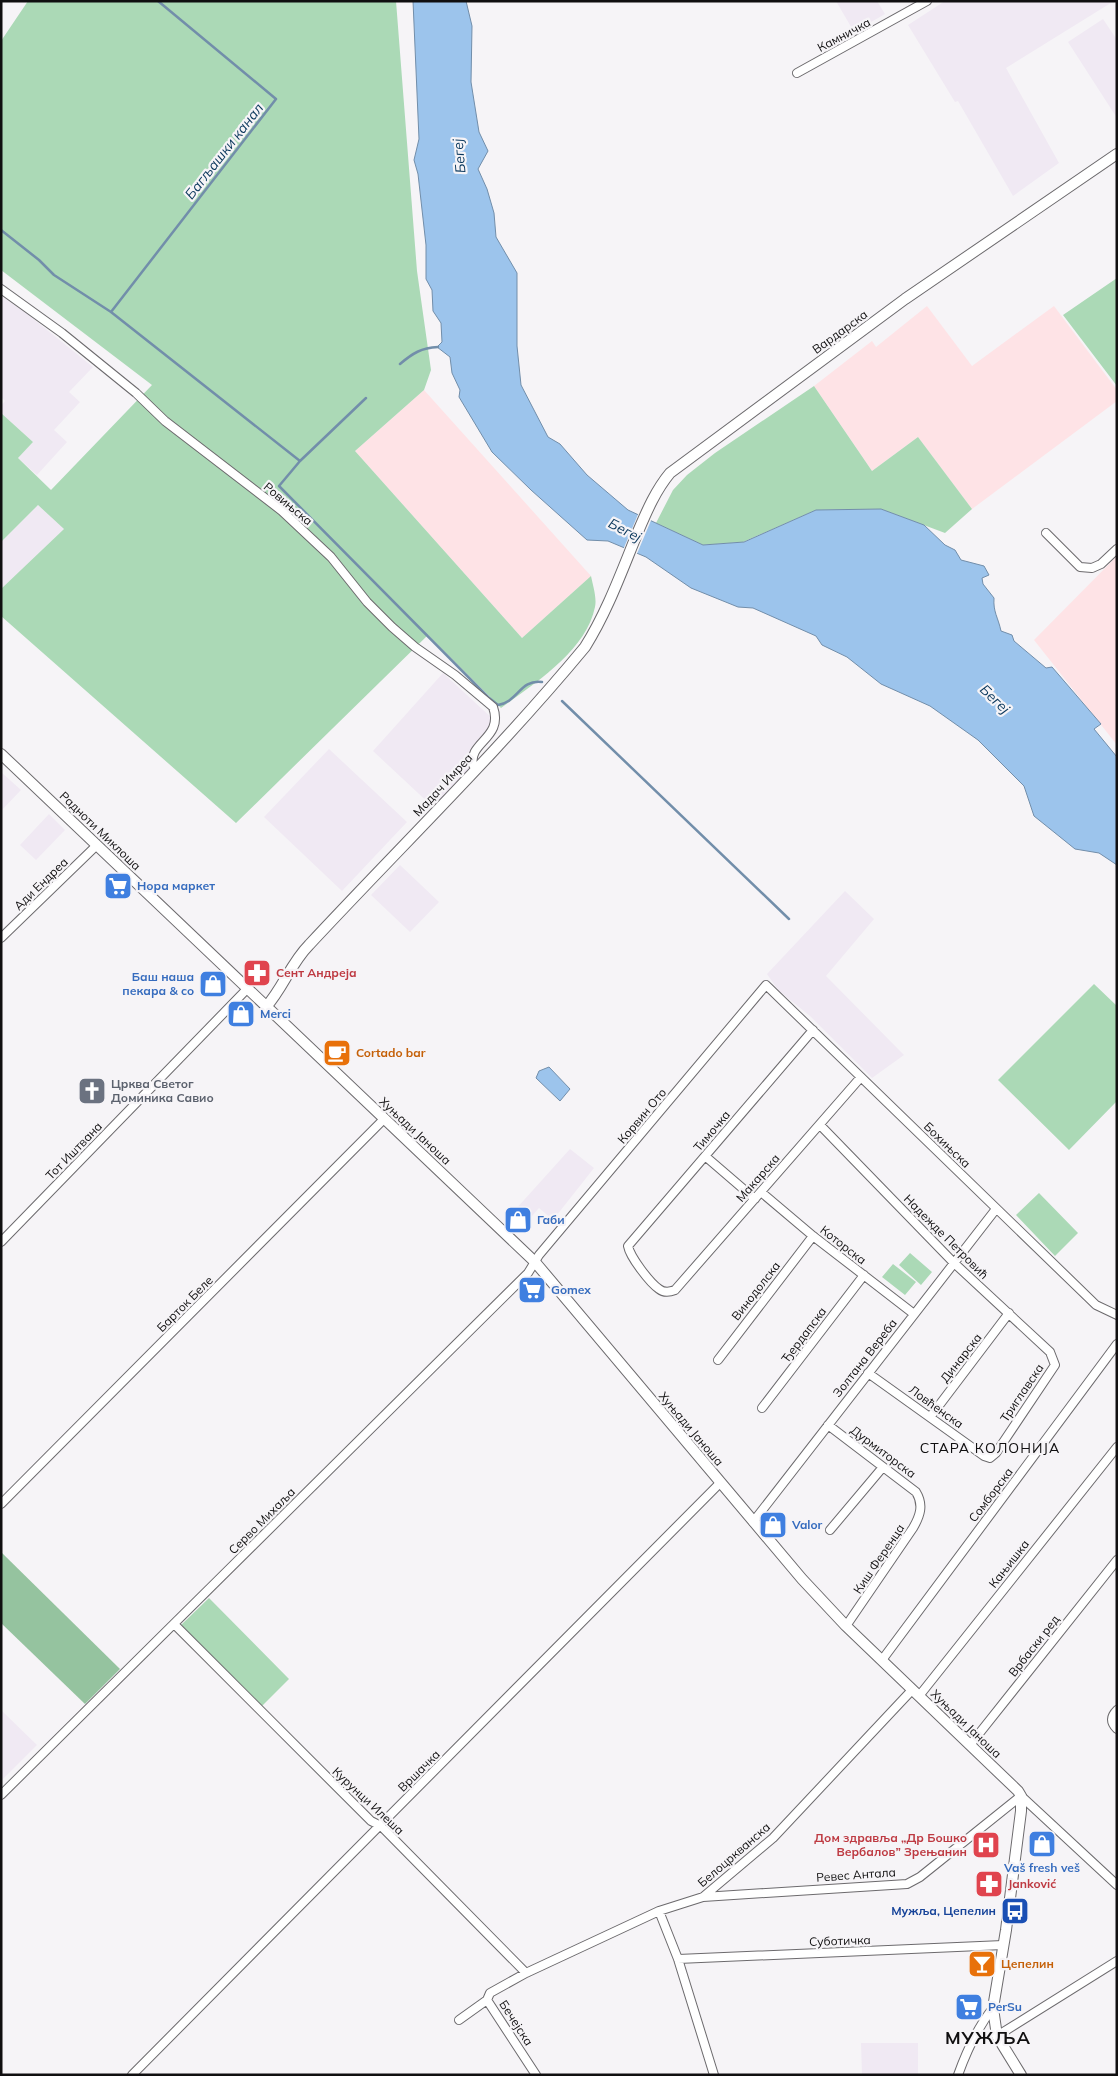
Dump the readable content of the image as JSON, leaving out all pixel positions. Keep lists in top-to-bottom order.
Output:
{
  "streets": {
    "street": [
      "Камничка",
      "Вардарска",
      "Ровињска",
      "Мадач Имреа",
      "Радноти Миклоша",
      "Ади Ендреа",
      "Корвин Ото",
      "Хуњади Јаноша",
      "Тимочка",
      "Бохињска",
      "Тот Иштвана",
      "Макарска",
      "Надежде Петровић",
      "Которска",
      "Винодолска",
      "Барток Беле",
      "Ђердапска",
      "Золтана Вереба",
      "Динарска",
      "Триглавска",
      "Ловћенска",
      "Дурмиторска",
      "Сомборска",
      "Серво Михаља",
      "Киш Ференца",
      "Кањишка",
      "Врбаски ред",
      "Вршачка",
      "Курунци Илеша",
      "Белоцркванска",
      "Ревес Антала",
      "Суботичка",
      "Бечејска"
    ]
  },
  "crossings": [
    ["Вардарска", "Мадач Имреа"],
    ["Ровињска", "Мадач Имреа"],
    ["Мадач Имреа", "Хуњади Јаноша"],
    ["Радноти Миклоша", "Ади Ендреа"],
    ["Радноти Миклоша", "Хуњади Јаноша"],
    ["Радноти Миклоша", "Тот Иштвана"],
    ["Корвин Ото", "Хуњади Јаноша"],
    ["Корвин Ото", "Бохињска"],
    ["Корвин Ото", "Серво Михаља"],
    ["Хуњади Јаноша", "Тот Иштвана"],
    ["Хуњади Јаноша", "Барток Беле"],
    ["Хуњади Јаноша", "Золтана Вереба"],
    ["Хуњади Јаноша", "Сомборска"],
    ["Хуњади Јаноша", "Серво Михаља"],
    ["Хуњади Јаноша", "Киш Ференца"],
    ["Хуњади Јаноша", "Кањишка"],
    ["Хуњади Јаноша", "Врбаски ред"],
    ["Хуњади Јаноша", "Вршачка"],
    ["Хуњади Јаноша", "Белоцркванска"],
    ["Хуњади Јаноша", "Ревес Антала"],
    ["Тимочка", "Бохињска"],
    ["Тимочка", "Макарска"],
    ["Бохињска", "Макарска"],
    ["Бохињска", "Золтана Вереба"],
    ["Макарска", "Надежде Петровић"],
    ["Макарска", "Которска"],
    ["Надежде Петровић", "Золтана Вереба"],
    ["Надежде Петровић", "Динарска"],
    ["Надежде Петровић", "Триглавска"],
    ["Которска", "Винодолска"],
    ["Которска", "Ђердапска"],
    ["Которска", "Золтана Вереба"],
    ["Золтана Вереба", "Ловћенска"],
    ["Золтана Вереба", "Дурмиторска"],
    ["Динарска", "Ловћенска"],
    ["Триглавска", "Ловћенска"],
    ["Дурмиторска", "Киш Ференца"],
    ["Серво Михаља", "Курунци Илеша"],
    ["Кањишка", "Белоцркванска"],
    ["Вршачка", "Курунци Илеша"],
    ["Курунци Илеша", "Белоцркванска"],
    ["Курунци Илеша", "Бечејска"],
    ["Белоцркванска", "Ревес Антала"],
    ["Белоцркванска", "Бечејска"]
  ],
  "districts": ["СТАРА КОЛОНИЈА", "МУЖЉА"],
  "water": ["Багљашки канал", "Бегеј"],
  "places": {
    "supermarket": ["Нора маркет", "Gomex", "PerSu"],
    "pharmacy": ["Сент Андреја", "Janković"],
    "shop": [
      "Баш наша пекара & co",
      "Merci",
      "Габи",
      "Valor",
      "Vaš fresh veš"
    ],
    "cafe": ["Cortado bar"],
    "church": ["Црква Светог Доминика Савио"],
    "hospital": ["Дом здравља „Др Бошко Вербалов” Зрењанин"],
    "bus stop": ["Мужља, Цепелин"],
    "bar": ["Цепелин"]
  }
}
